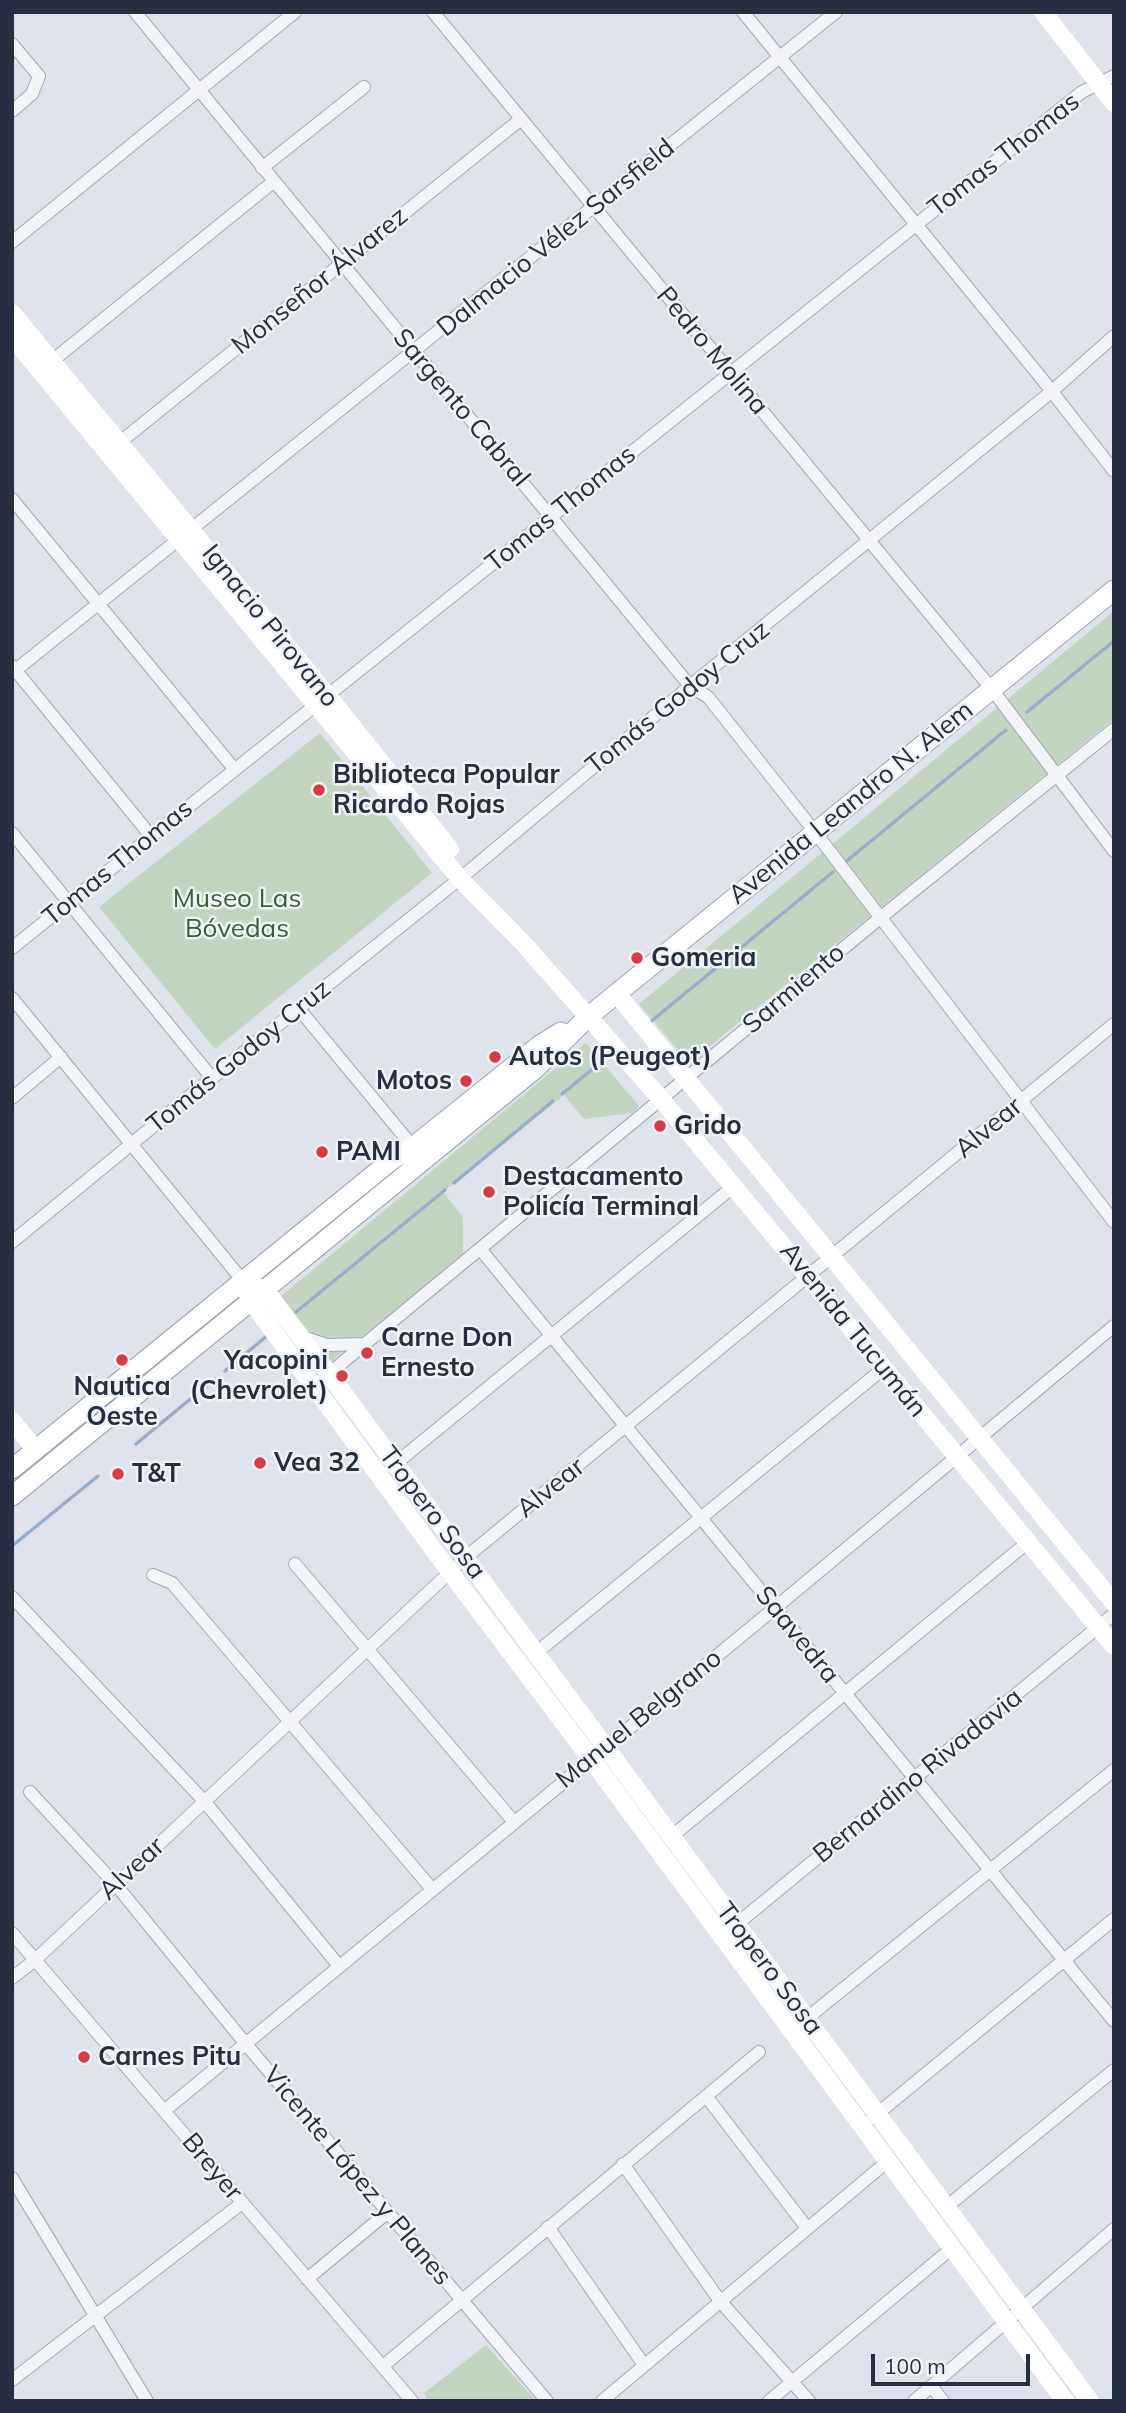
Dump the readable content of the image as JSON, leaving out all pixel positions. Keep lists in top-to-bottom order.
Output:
{
  "streets": {
    "main road": ["Avenida Leandro N. Alem"],
    "street": [
      "Tomas Thomas",
      "Dalmacio Vélez Sarsfield",
      "Monseñor Álvarez",
      "Pedro Molina",
      "Sargento Cabral",
      "Ignacio Pirovano",
      "Tomás Godoy Cruz",
      "Sarmiento",
      "Alvear",
      "Avenida Tucumán",
      "Tropero Sosa",
      "Saavedra",
      "Manuel Belgrano",
      "Bernardino Rivadavia",
      "Breyer",
      "Vicente López y Planes"
    ]
  },
  "crossings": [
    ["Tomas Thomas", "Pedro Molina"],
    ["Tomas Thomas", "Sargento Cabral"],
    ["Tomas Thomas", "Ignacio Pirovano"],
    ["Dalmacio Vélez Sarsfield", "Pedro Molina"],
    ["Dalmacio Vélez Sarsfield", "Sargento Cabral"],
    ["Dalmacio Vélez Sarsfield", "Ignacio Pirovano"],
    ["Monseñor Álvarez", "Pedro Molina"],
    ["Monseñor Álvarez", "Sargento Cabral"],
    ["Monseñor Álvarez", "Ignacio Pirovano"],
    ["Pedro Molina", "Tomás Godoy Cruz"],
    ["Pedro Molina", "Avenida Leandro N. Alem"],
    ["Pedro Molina", "Sarmiento"],
    ["Sargento Cabral", "Tomás Godoy Cruz"],
    ["Sargento Cabral", "Avenida Leandro N. Alem"],
    ["Sargento Cabral", "Sarmiento"],
    ["Sargento Cabral", "Alvear"],
    ["Ignacio Pirovano", "Tomás Godoy Cruz"],
    ["Ignacio Pirovano", "Avenida Leandro N. Alem"],
    ["Ignacio Pirovano", "Avenida Tucumán"],
    ["Avenida Leandro N. Alem", "Avenida Tucumán"],
    ["Avenida Leandro N. Alem", "Tropero Sosa"],
    ["Sarmiento", "Avenida Tucumán"],
    ["Sarmiento", "Tropero Sosa"],
    ["Sarmiento", "Saavedra"],
    ["Alvear", "Avenida Tucumán"],
    ["Alvear", "Tropero Sosa"],
    ["Alvear", "Saavedra"],
    ["Alvear", "Breyer"],
    ["Alvear", "Vicente López y Planes"],
    ["Avenida Tucumán", "Manuel Belgrano"],
    ["Avenida Tucumán", "Bernardino Rivadavia"],
    ["Tropero Sosa", "Manuel Belgrano"],
    ["Tropero Sosa", "Bernardino Rivadavia"],
    ["Saavedra", "Manuel Belgrano"],
    ["Saavedra", "Bernardino Rivadavia"],
    ["Manuel Belgrano", "Breyer"],
    ["Manuel Belgrano", "Vicente López y Planes"]
  ],
  "parks": ["Museo Las Bóvedas"],
  "places": [
    "Biblioteca Popular Ricardo Rojas",
    "Gomeria",
    "Autos (Peugeot)",
    "Motos",
    "Grido",
    "PAMI",
    "Destacamento Policía Terminal",
    "Carne Don Ernesto",
    "Nautica Oeste",
    "Yacopini (Chevrolet)",
    "Vea 32",
    "T&T",
    "Carnes Pitu"
  ],
  "scale_bar": "100 m"
}
